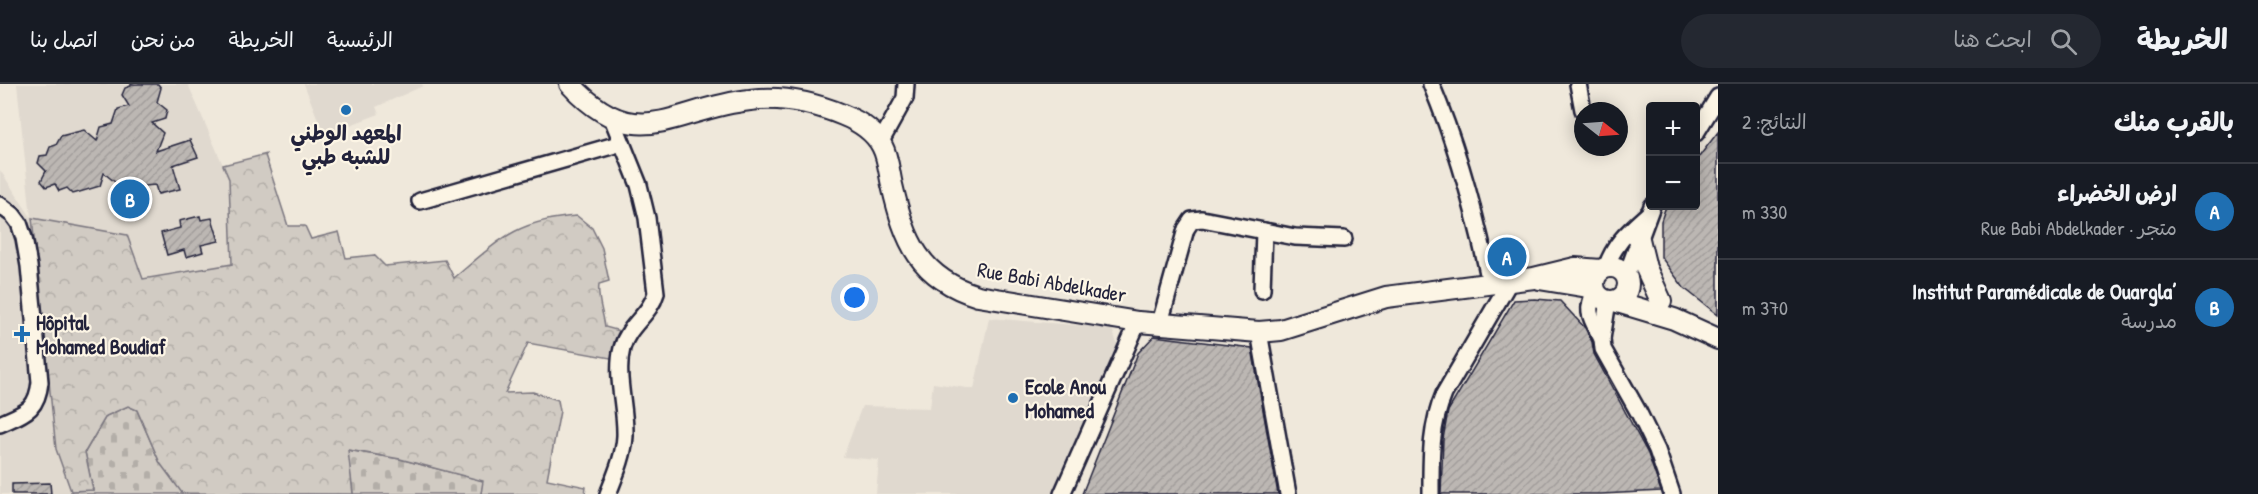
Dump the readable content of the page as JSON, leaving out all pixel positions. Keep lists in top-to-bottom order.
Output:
{
  "streets": {
    "main road": ["Rue Babi Abdelkader"]
  },
  "places": {
    "other": ["المعهد الوطني للشبه طبي", "Ecole Anou Mohamed"],
    "health": ["Hôpital Mohamed Boudiaf"]
  },
  "north": "right",
  "page": {
    "header": "الخريطة",
    "search": "ابحث هنا",
    "nav": [
      "الرئيسية",
      "الخريطة",
      "من نحن",
      "اتصل بنا"
    ],
    "heading": ["بالقرب منك", "النتائج: 2"],
    "map_buttons": ["+", "−"],
    "list": [
      {
        "mark": "A",
        "name": "ارض الخضراء",
        "note": "متجر · Rue Babi Abdelkader",
        "value": "330 m"
      },
      {
        "mark": "B",
        "name": "’Institut Paramédicale de Ouargla",
        "note": "مدرسة",
        "value": "370 m"
      }
    ],
    "pins": ["B", "A"]
  }
}
